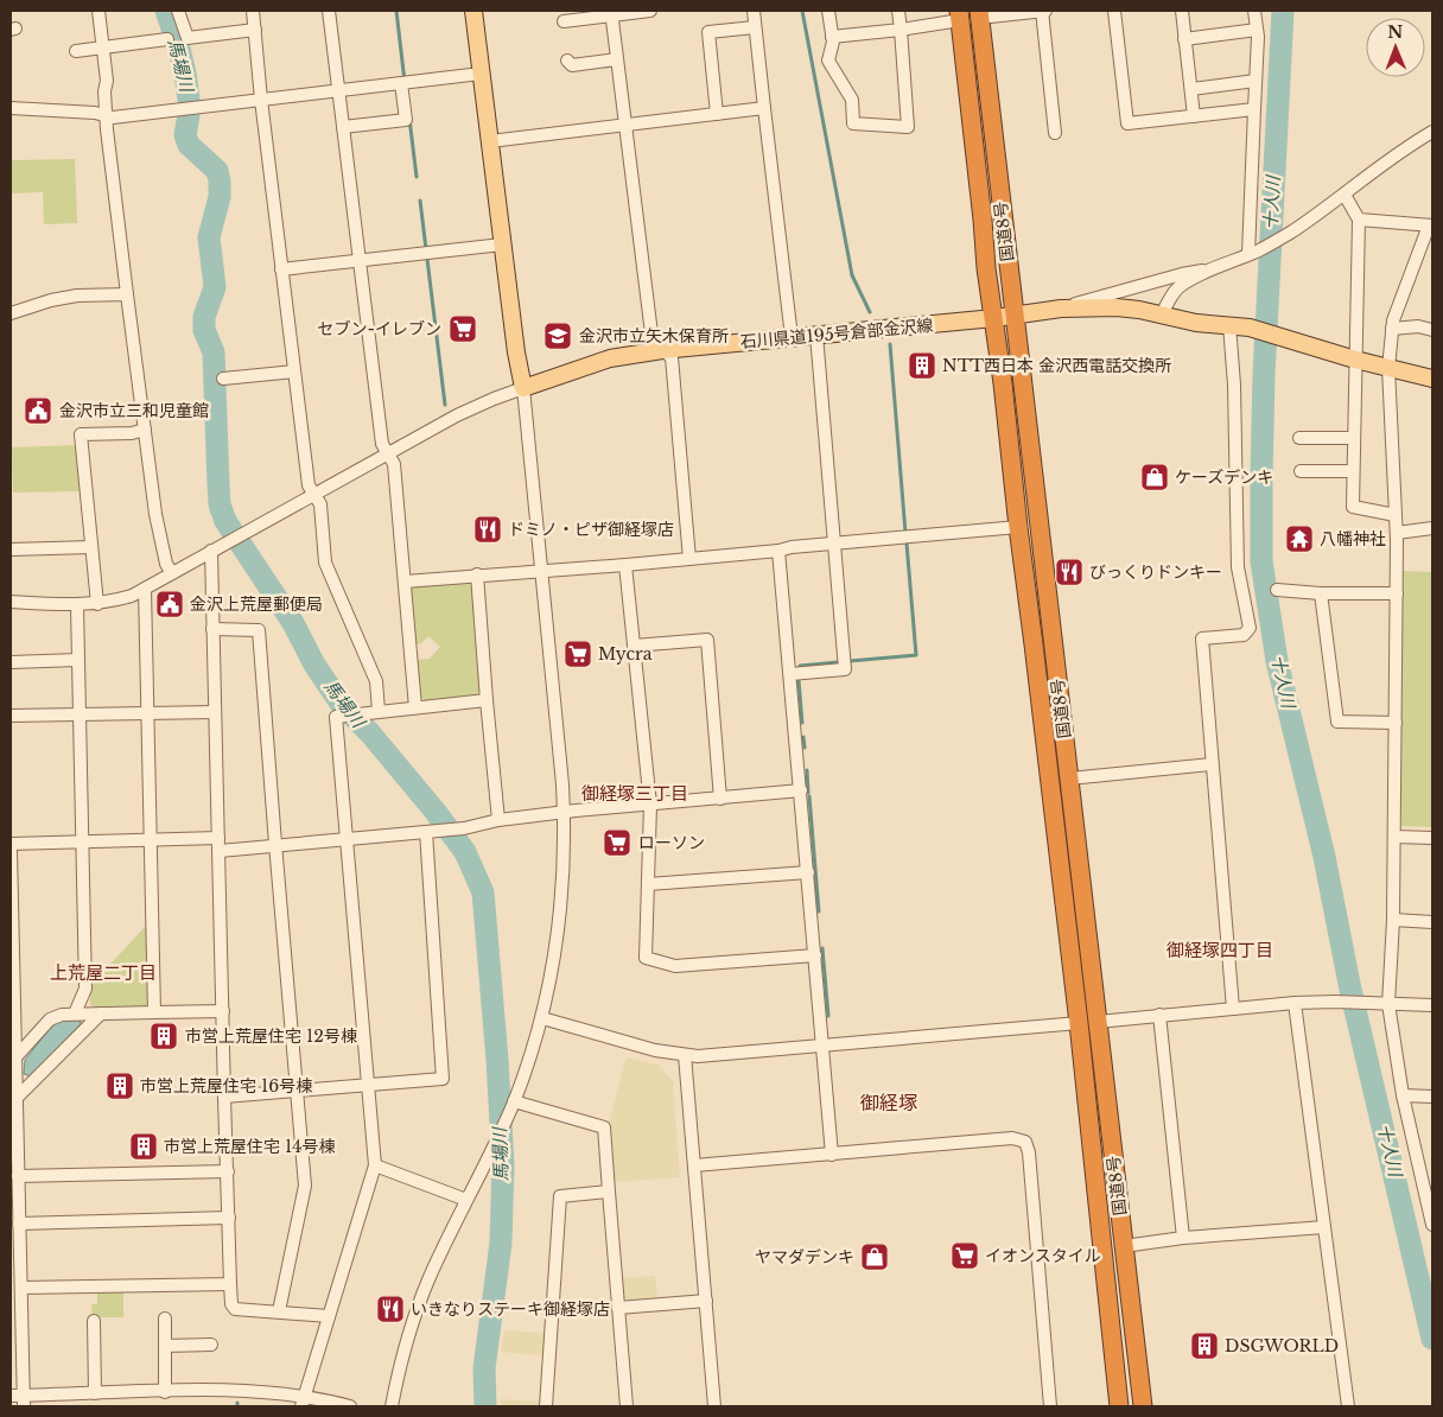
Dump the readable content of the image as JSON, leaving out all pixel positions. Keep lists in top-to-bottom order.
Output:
{
  "streets": {
    "highway": ["国道8号"],
    "main road": ["石川県道195号倉部金沢線"]
  },
  "crossings": [
    ["国道8号", "石川県道195号倉部金沢線"]
  ],
  "districts": [
    "御経塚三丁目",
    "御経塚四丁目",
    "上荒屋二丁目",
    "御経塚"
  ],
  "water": ["馬場川", "十人川"],
  "places": {
    "supermarket": [
      "セブン-イレブン",
      "Mycra",
      "ローソン",
      "イオンスタイル"
    ],
    "school or university": ["金沢市立矢木保育所"],
    "building": [
      "NTT西日本 金沢西電話交換所",
      "市営上荒屋住宅 12号棟",
      "市営上荒屋住宅 16号棟",
      "市営上荒屋住宅 14号棟",
      "DSGWORLD"
    ],
    "public building": ["金沢市立三和児童館", "金沢上荒屋郵便局"],
    "shop": ["ケーズデンキ", "ヤマダデンキ"],
    "restaurant": ["ドミノ・ピザ御経塚店", "びっくりドンキー", "いきなりステーキ御経塚店"],
    "temple": ["八幡神社"]
  },
  "north": "top"
}
